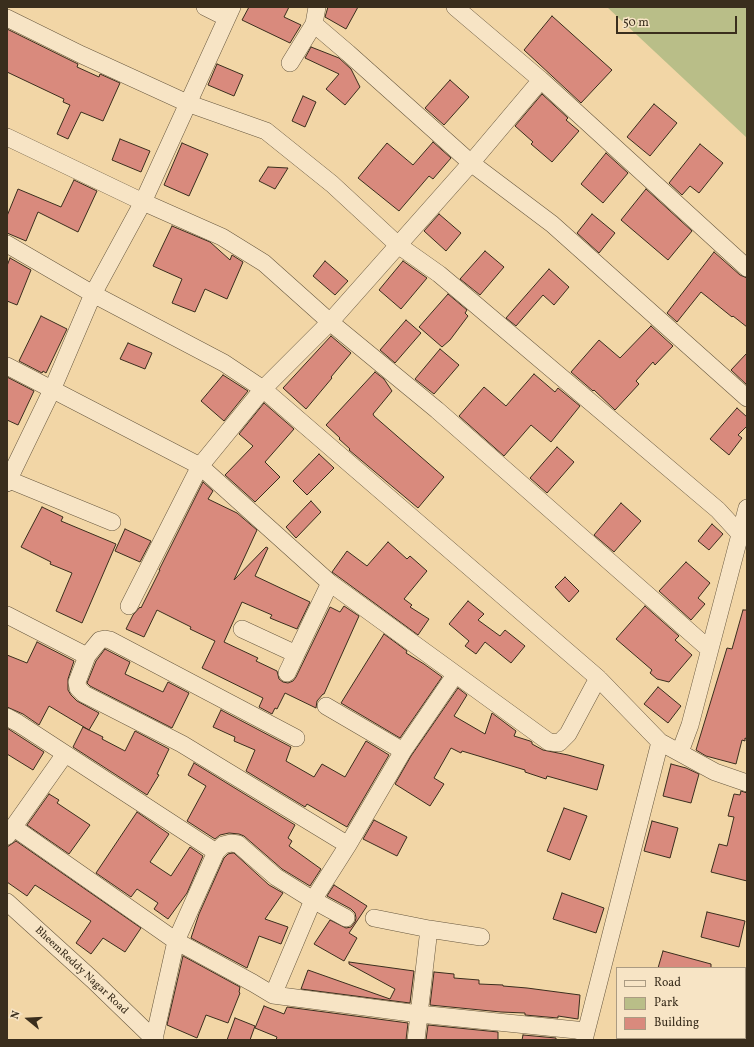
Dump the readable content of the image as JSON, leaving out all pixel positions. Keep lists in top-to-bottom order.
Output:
{
  "streets": {
    "street": ["BheemReddy Nagar Road"]
  },
  "legend": ["Road", "Park", "Building"],
  "scale_bar": "50 m",
  "north": "left"
}
